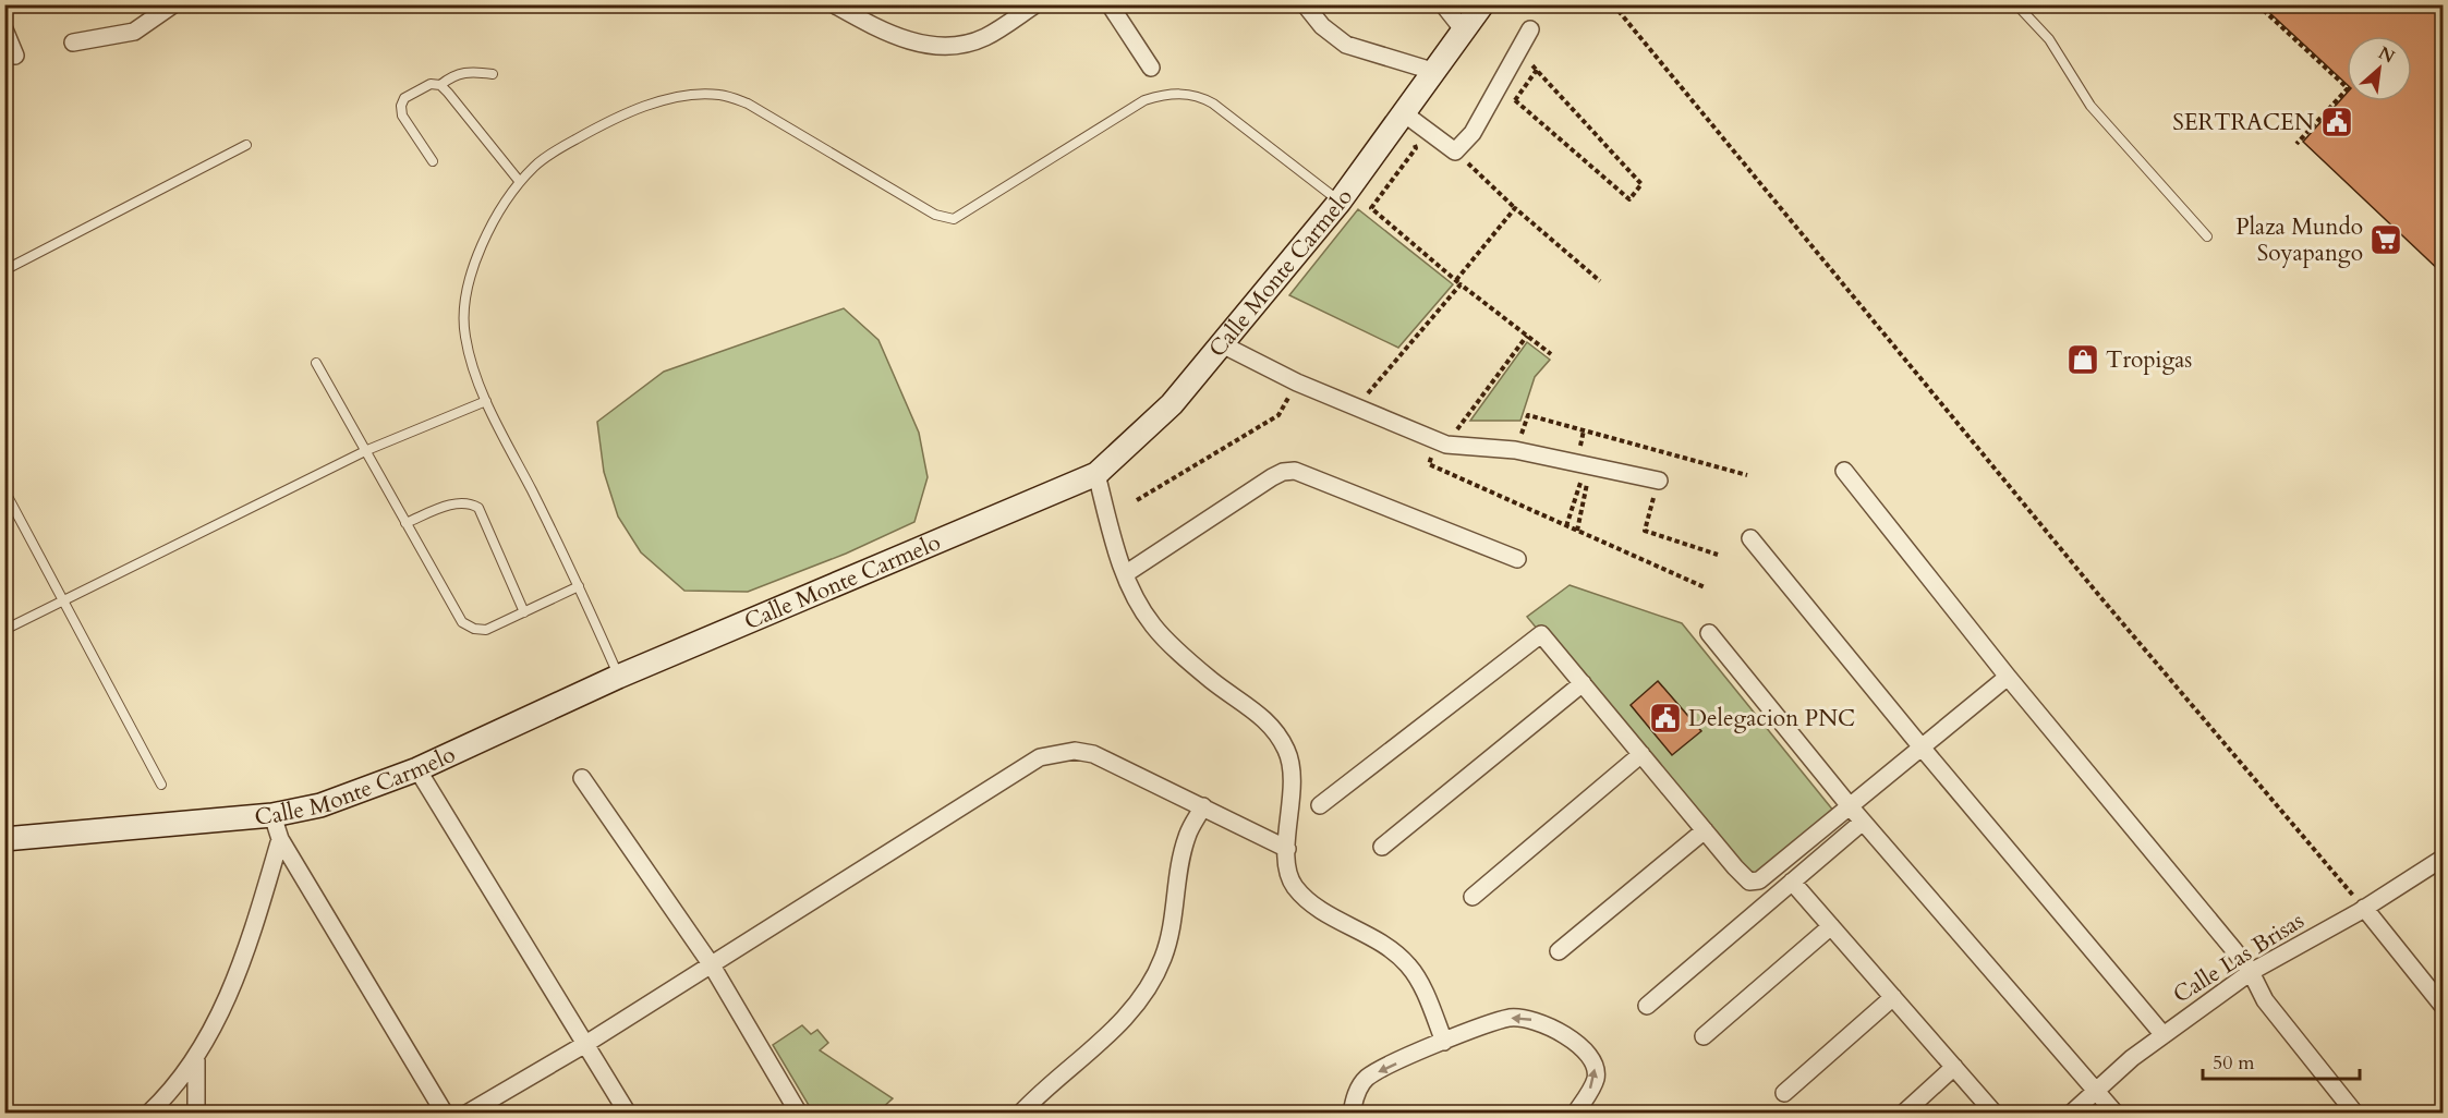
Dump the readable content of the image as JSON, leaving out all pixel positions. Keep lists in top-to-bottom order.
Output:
{
  "streets": {
    "street": ["Calle Monte Carmelo", "Calle Las Brisas"]
  },
  "places": {
    "public building": ["SERTRACEN", "Delegacion PNC"],
    "supermarket": ["Plaza Mundo Soyapango"],
    "shop": ["Tropigas"]
  },
  "scale_bar": "50 m",
  "north": "top right"
}
